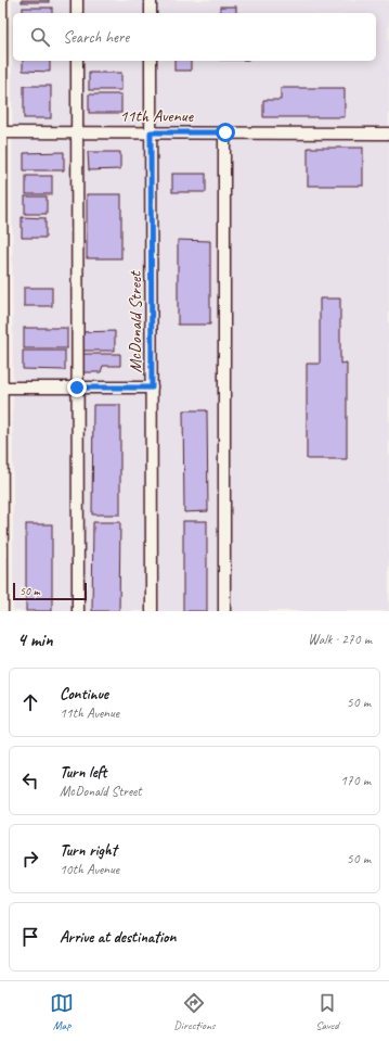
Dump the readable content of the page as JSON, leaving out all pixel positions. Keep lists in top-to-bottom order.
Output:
{
  "streets": {
    "street": ["11th Avenue", "McDonald Street"]
  },
  "crossings": [
    ["11th Avenue", "McDonald Street"]
  ],
  "scale_bar": "50 m",
  "page": {
    "search": "Search here",
    "scale": "50 m",
    "heading": ["4 min", "Walk · 270 m"],
    "list": [
      ["Continue", "11th Avenue", "50 m"],
      ["Turn left", "McDonald Street", "170 m"],
      ["Turn right", "10th Avenue", "50 m"],
      "Arrive at destination"
    ],
    "nav": ["Map", "Directions", "Saved"]
  }
}
